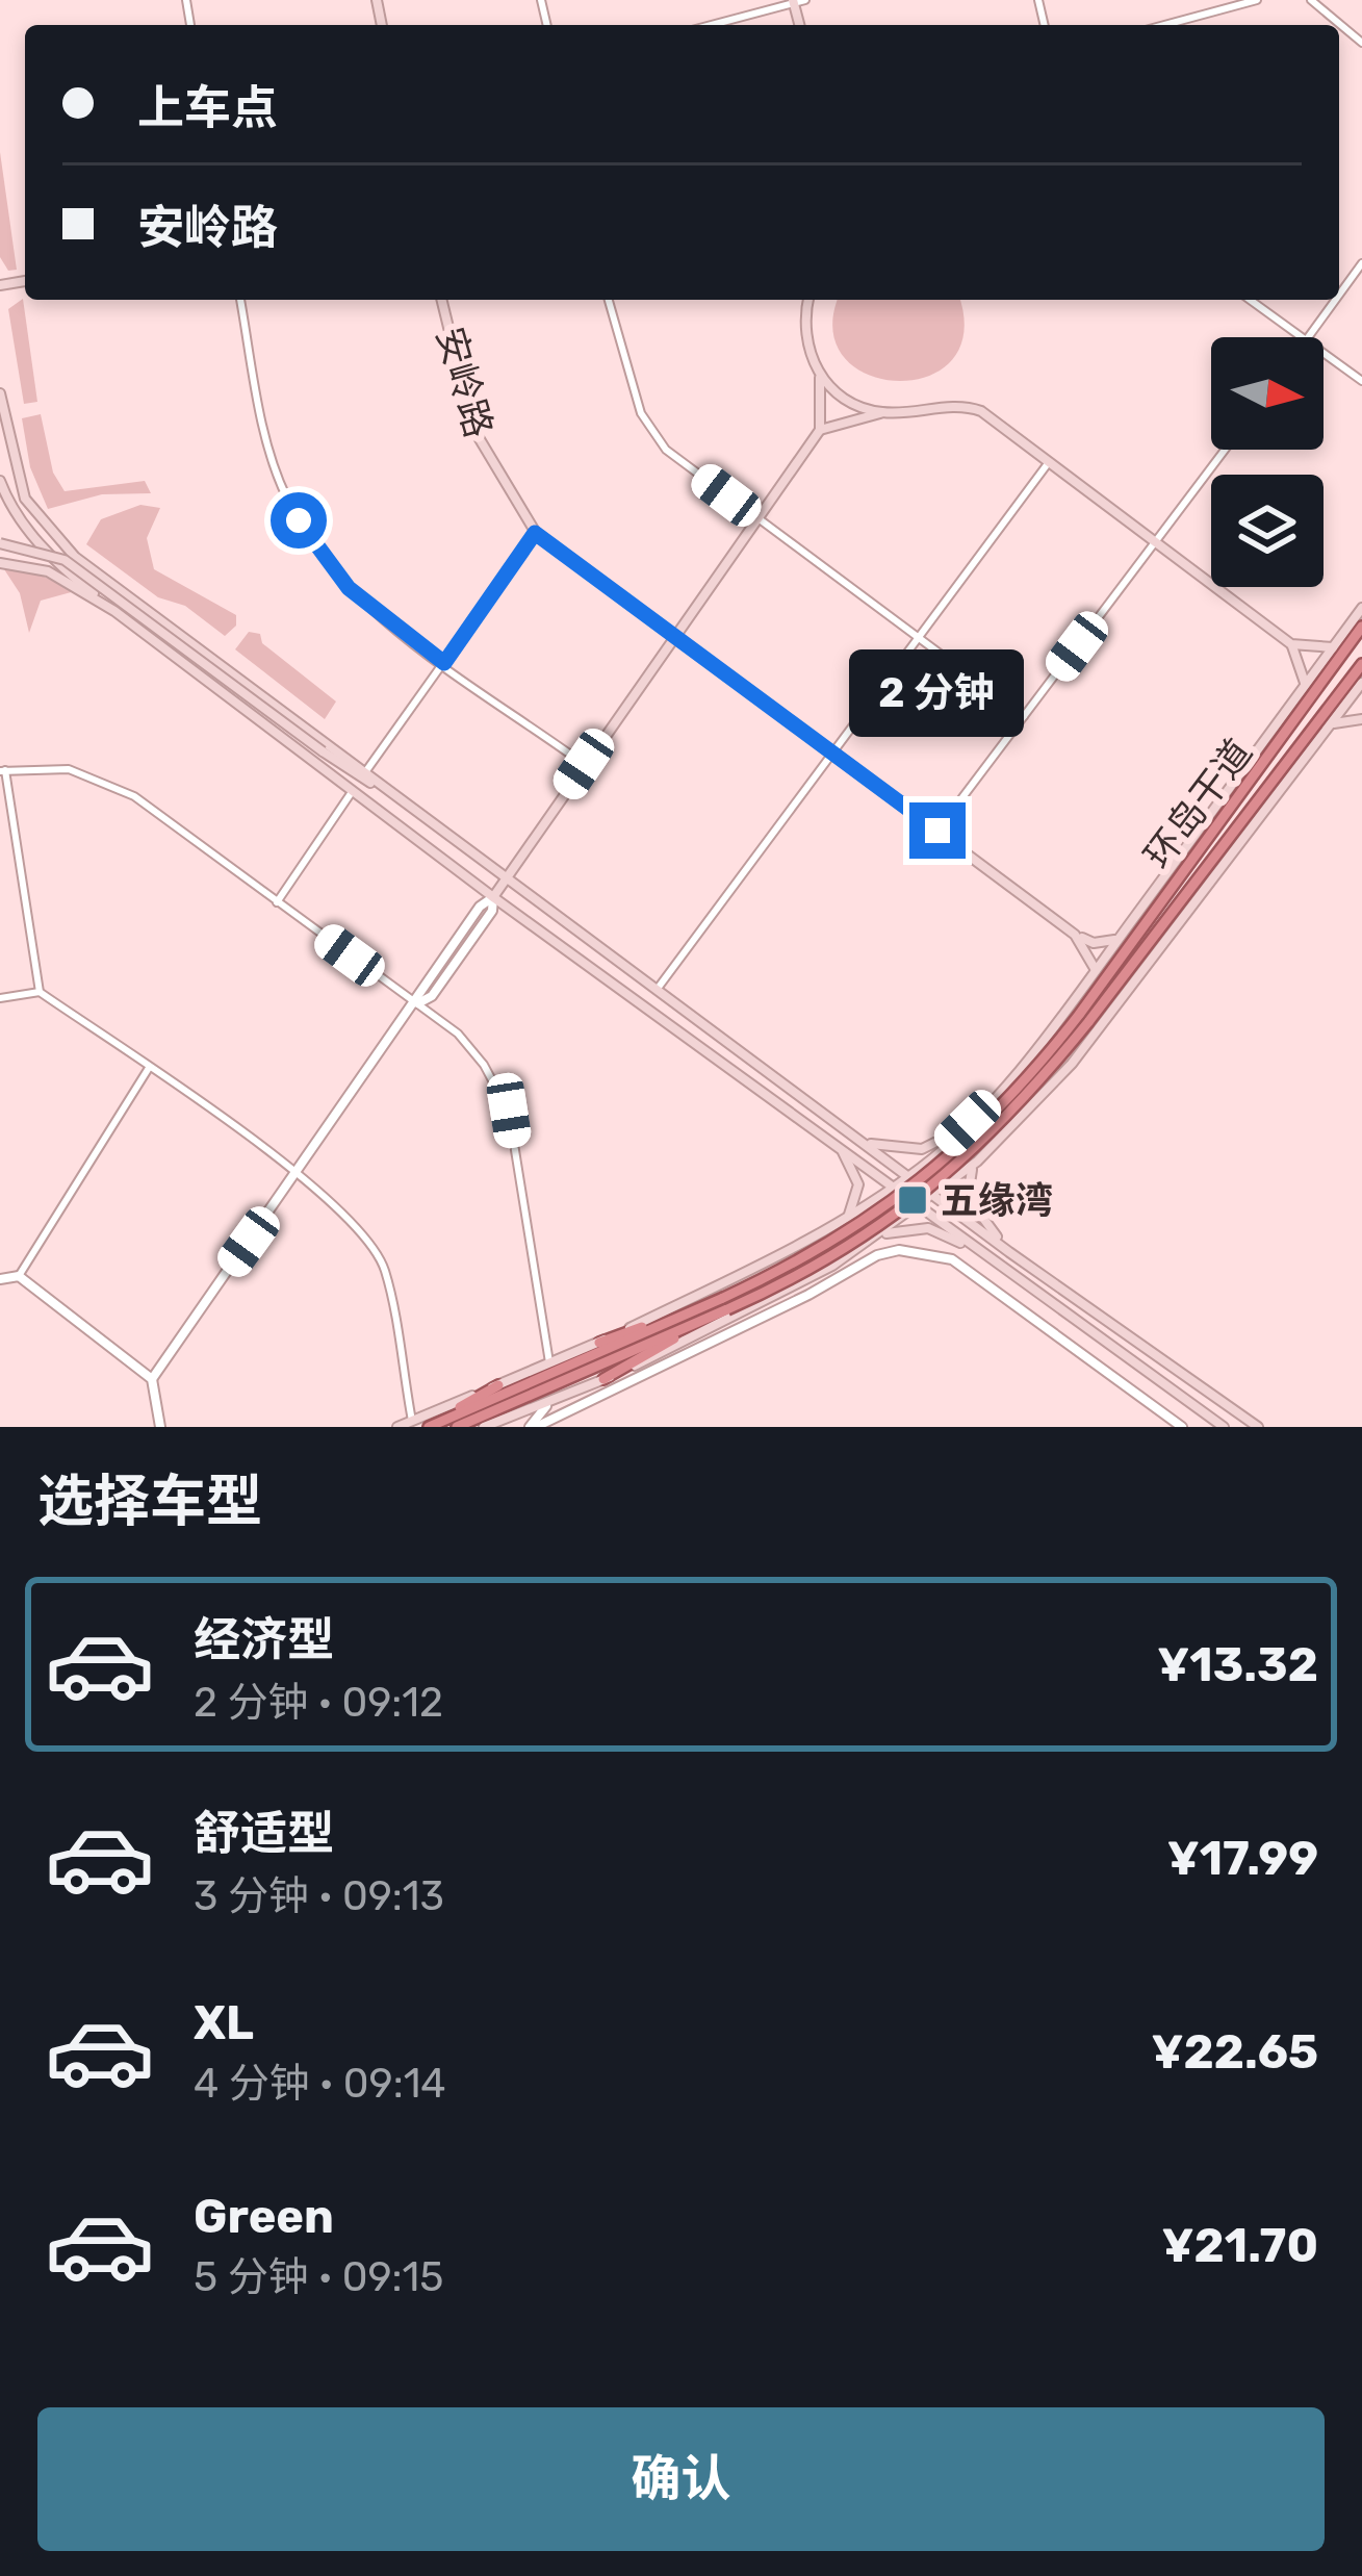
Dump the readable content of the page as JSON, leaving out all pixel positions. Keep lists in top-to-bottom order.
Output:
{
  "streets": {
    "highway": ["环岛干道"],
    "main road": ["安岭路"]
  },
  "places": {
    "transit": ["五缘湾"]
  },
  "north": "right",
  "page": {
    "banner": ["上车点", "安岭路"],
    "bubble": "2 分钟",
    "heading": "选择车型",
    "list": [
      {
        "name": "经济型",
        "note": "2 分钟 · 09:12",
        "value": "¥13.32"
      },
      {
        "name": "舒适型",
        "note": "3 分钟 · 09:13",
        "value": "¥17.99"
      },
      {
        "name": "XL",
        "note": "4 分钟 · 09:14",
        "value": "¥22.65"
      },
      {
        "name": "Green",
        "note": "5 分钟 · 09:15",
        "value": "¥21.70"
      }
    ],
    "buttons": "确认"
  }
}
